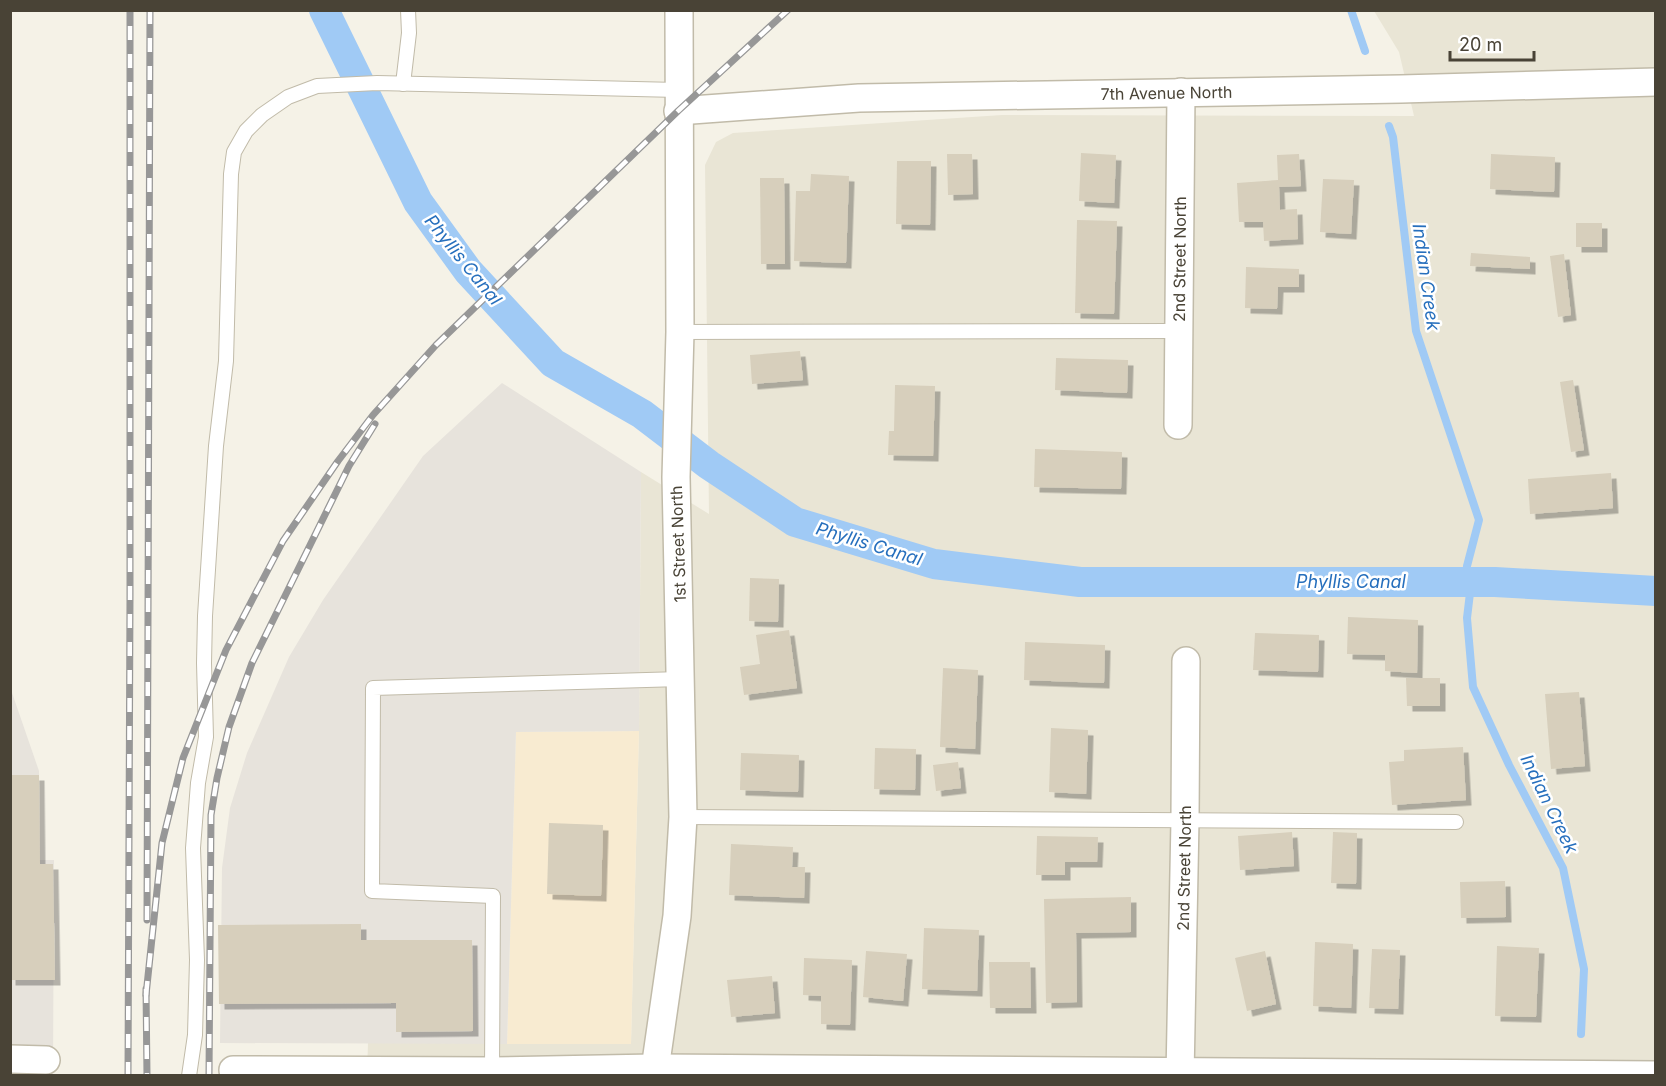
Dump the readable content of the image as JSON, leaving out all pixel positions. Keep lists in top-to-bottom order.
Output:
{
  "streets": {
    "street": ["7th Avenue North", "2nd Street North", "1st Street North"]
  },
  "crossings": [
    ["7th Avenue North", "2nd Street North"],
    ["7th Avenue North", "1st Street North"]
  ],
  "water": ["Phyllis Canal", "Indian Creek"],
  "scale_bar": "20 m"
}
